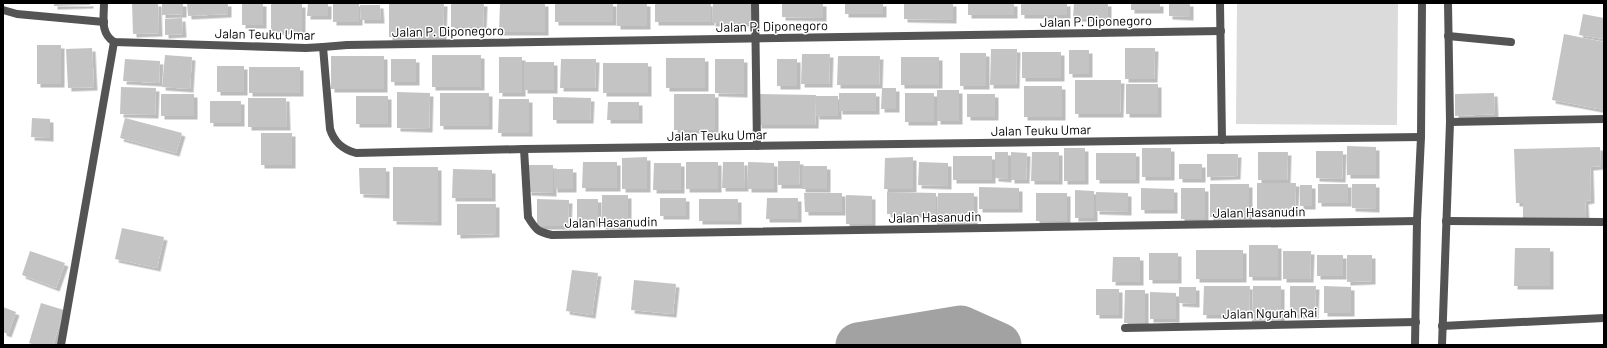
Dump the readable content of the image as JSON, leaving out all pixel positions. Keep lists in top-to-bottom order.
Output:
{
  "streets": {
    "street": [
      "Jalan P. Diponegoro",
      "Jalan Teuku Umar",
      "Jalan Hasanudin",
      "Jalan Ngurah Rai"
    ]
  },
  "crossings": [
    ["Jalan P. Diponegoro", "Jalan Teuku Umar"],
    ["Jalan Teuku Umar", "Jalan Hasanudin"]
  ]
}
